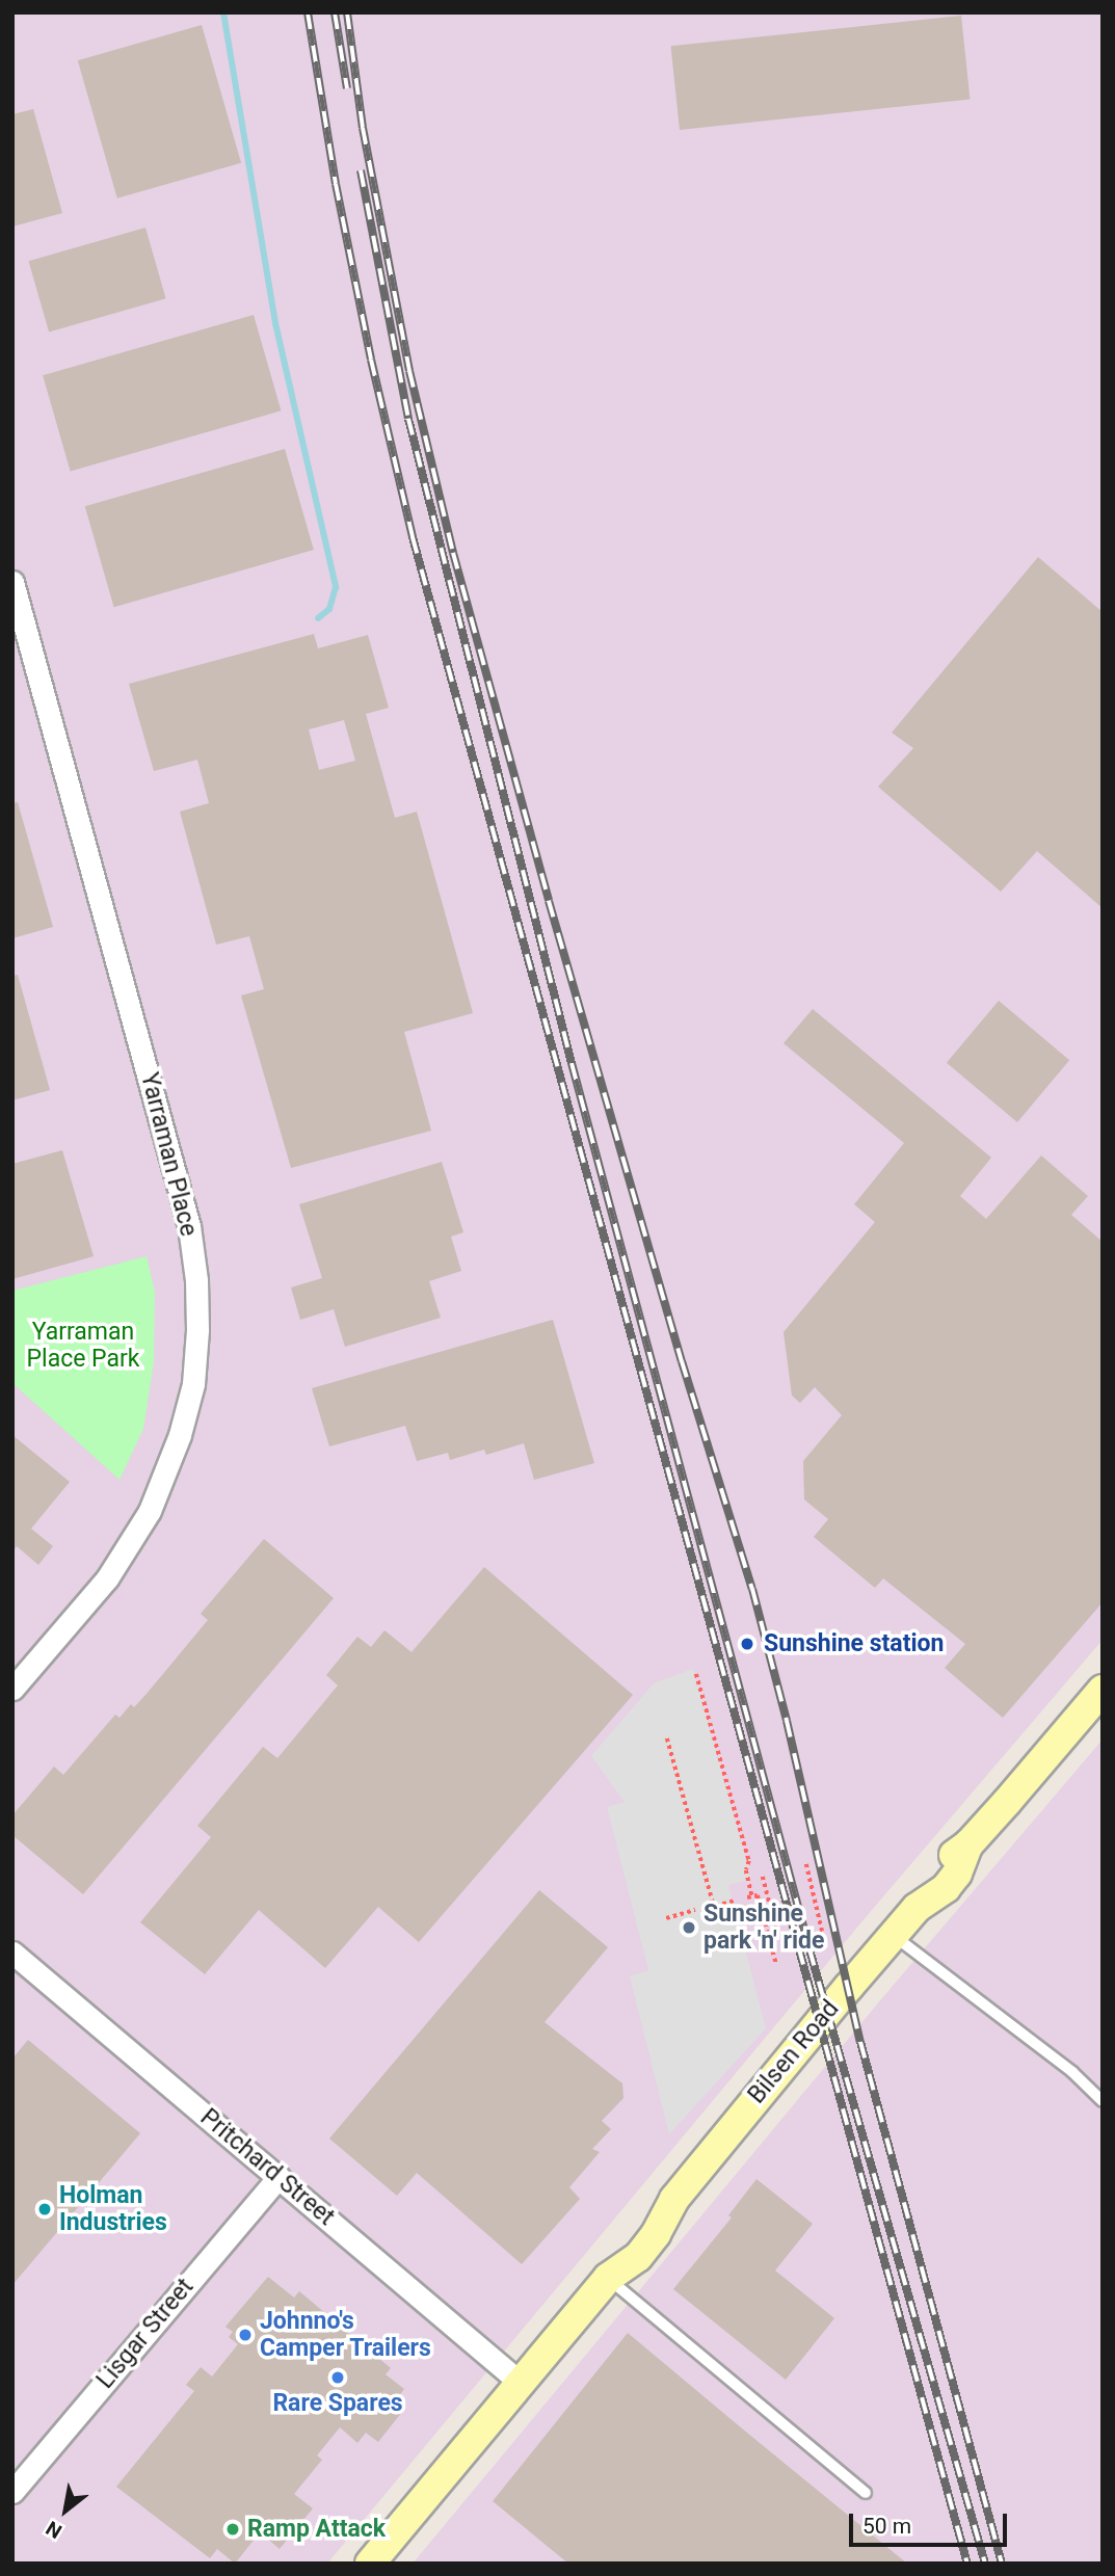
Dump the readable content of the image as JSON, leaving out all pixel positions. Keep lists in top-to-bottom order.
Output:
{
  "streets": {
    "street": [
      "Yarraman Place",
      "Bilsen Road",
      "Pritchard Street",
      "Lisgar Street"
    ]
  },
  "crossings": [
    ["Bilsen Road", "Pritchard Street"],
    ["Pritchard Street", "Lisgar Street"]
  ],
  "parks": ["Yarraman Place Park"],
  "places": [
    "Sunshine station",
    "Sunshine park 'n' ride",
    "Holman Industries",
    "Johnno's Camper Trailers",
    "Rare Spares",
    "Ramp Attack"
  ],
  "scale_bar": "50 m",
  "north": "bottom left"
}
